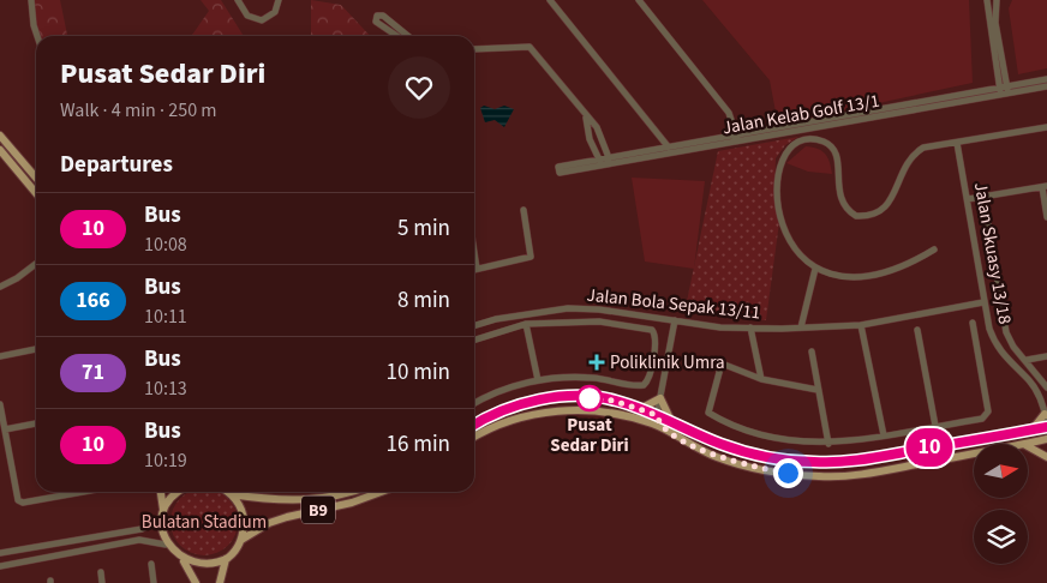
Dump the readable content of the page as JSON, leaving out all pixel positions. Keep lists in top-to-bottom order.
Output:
{
  "streets": {
    "main road": ["B9"],
    "street": ["Jalan Kelab Golf 13/1", "Jalan Skuasy 13/18", "Jalan Bola Sepak 13/11"]
  },
  "crossings": [
    ["Jalan Skuasy 13/18", "Jalan Bola Sepak 13/11"]
  ],
  "parks": ["Bulatan Stadium"],
  "places": {
    "health": ["Poliklinik Umra"],
    "other": ["Pusat Sedar Diri"]
  },
  "lines": ["bus line 10"],
  "north": "right",
  "page": {
    "on_map": "10",
    "heading": [
      ["Pusat Sedar Diri", "Walk · 4 min · 250 m"],
      "Departures"
    ],
    "list": [
      {
        "mark": "10",
        "name": "Bus",
        "note": "10:08",
        "value": "5 min"
      },
      {
        "mark": "166",
        "name": "Bus",
        "note": "10:11",
        "value": "8 min"
      },
      {
        "mark": "71",
        "name": "Bus",
        "note": "10:13",
        "value": "10 min"
      },
      {
        "mark": "10",
        "name": "Bus",
        "note": "10:19",
        "value": "16 min"
      }
    ]
  }
}
